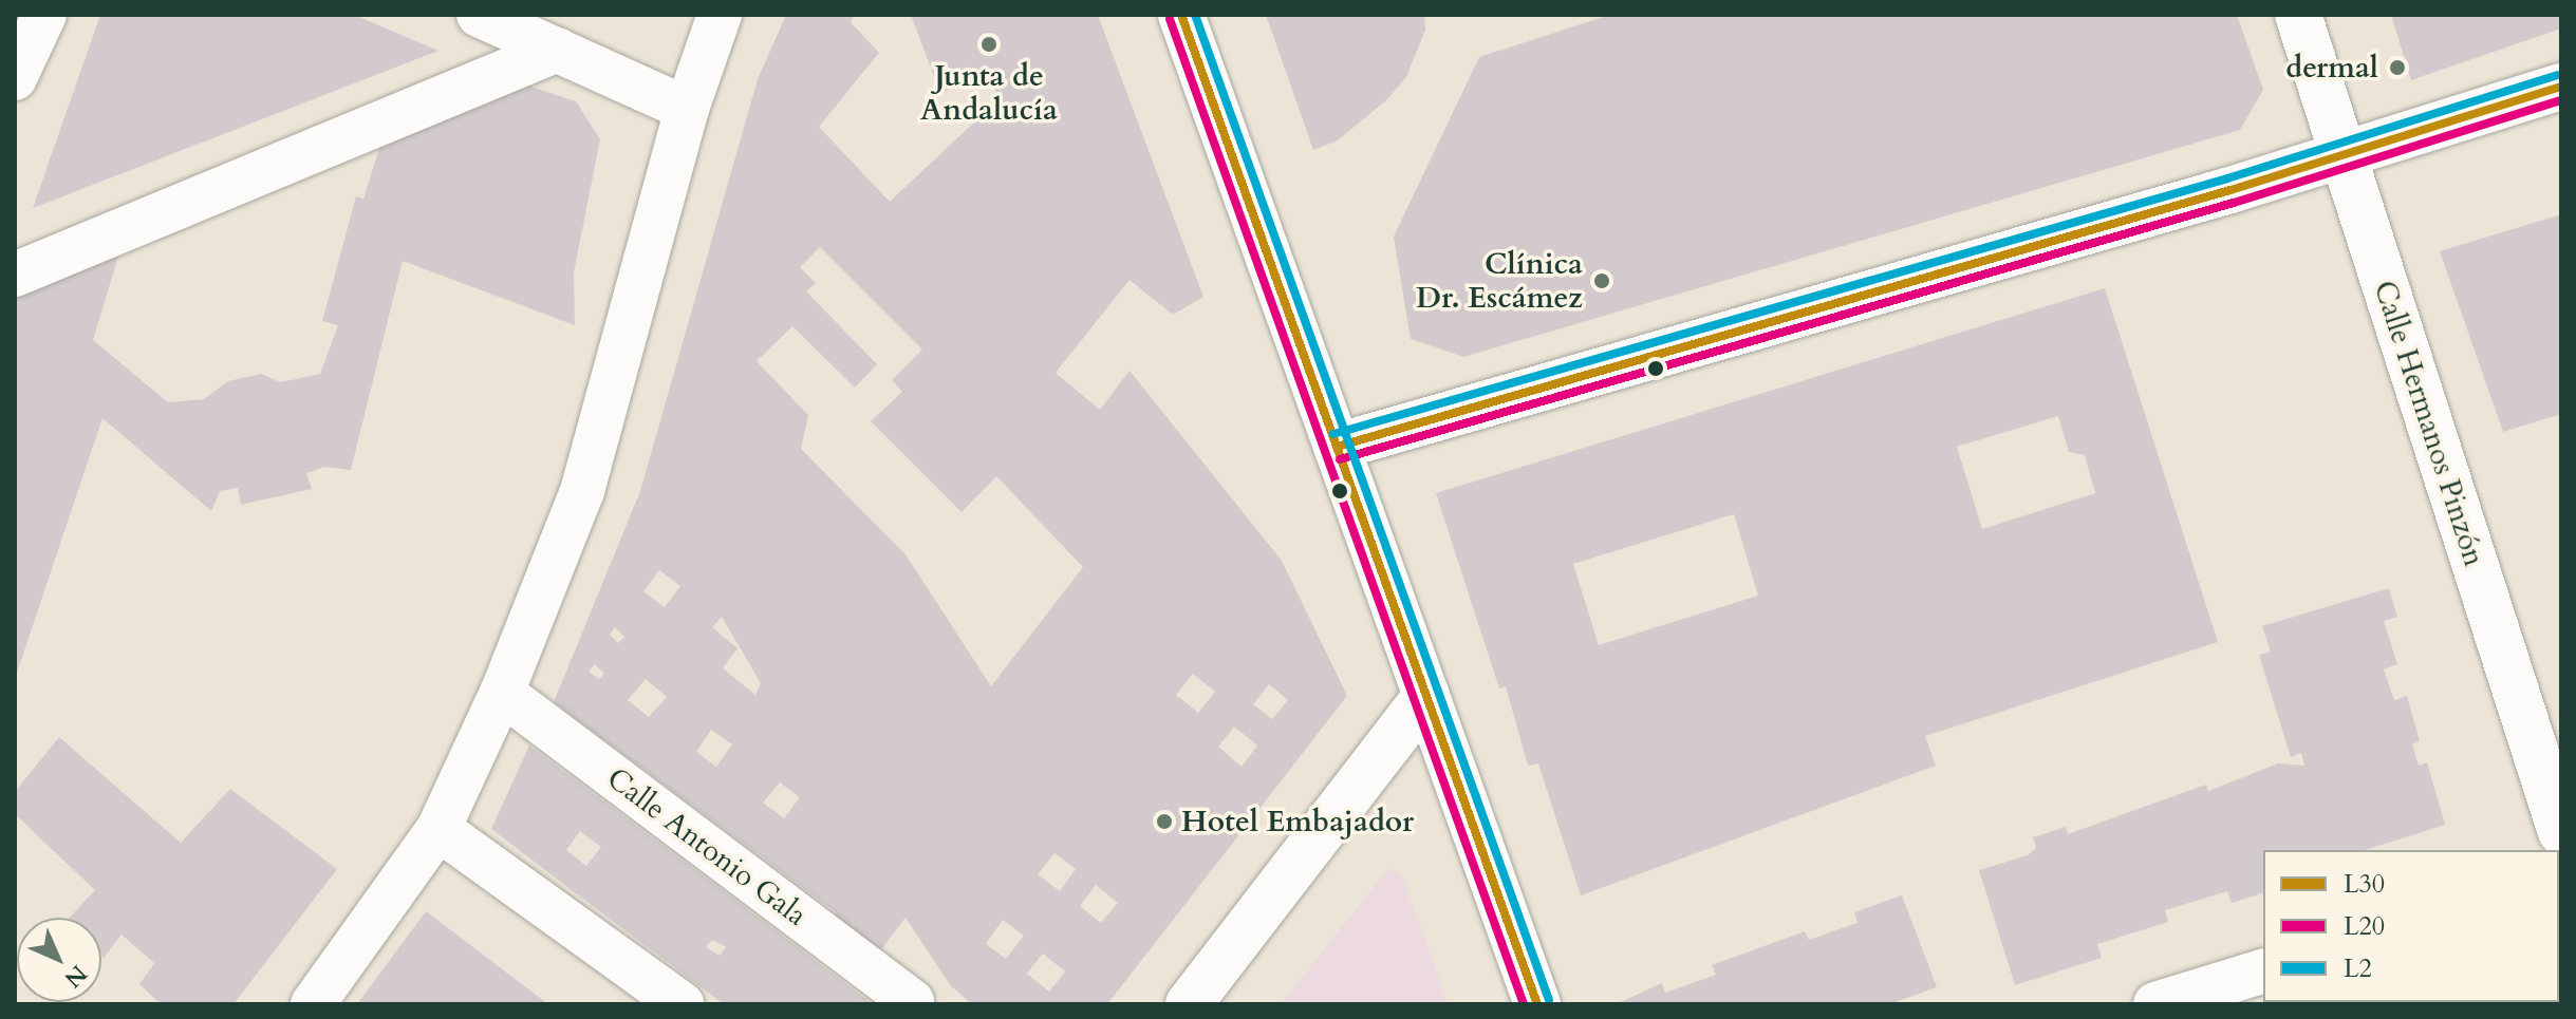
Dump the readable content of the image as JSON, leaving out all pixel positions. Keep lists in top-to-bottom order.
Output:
{
  "streets": {
    "street": ["Calle Hermanos Pinzón", "Calle Antonio Gala"]
  },
  "places": [
    "Junta de Andalucía",
    "dermal",
    "Clínica Dr. Escámez",
    "Hotel Embajador"
  ],
  "lines": ["transit line L30", "transit line L2", "transit line L20"],
  "legend": ["L30", "L20", "L2"],
  "north": "bottom right"
}
